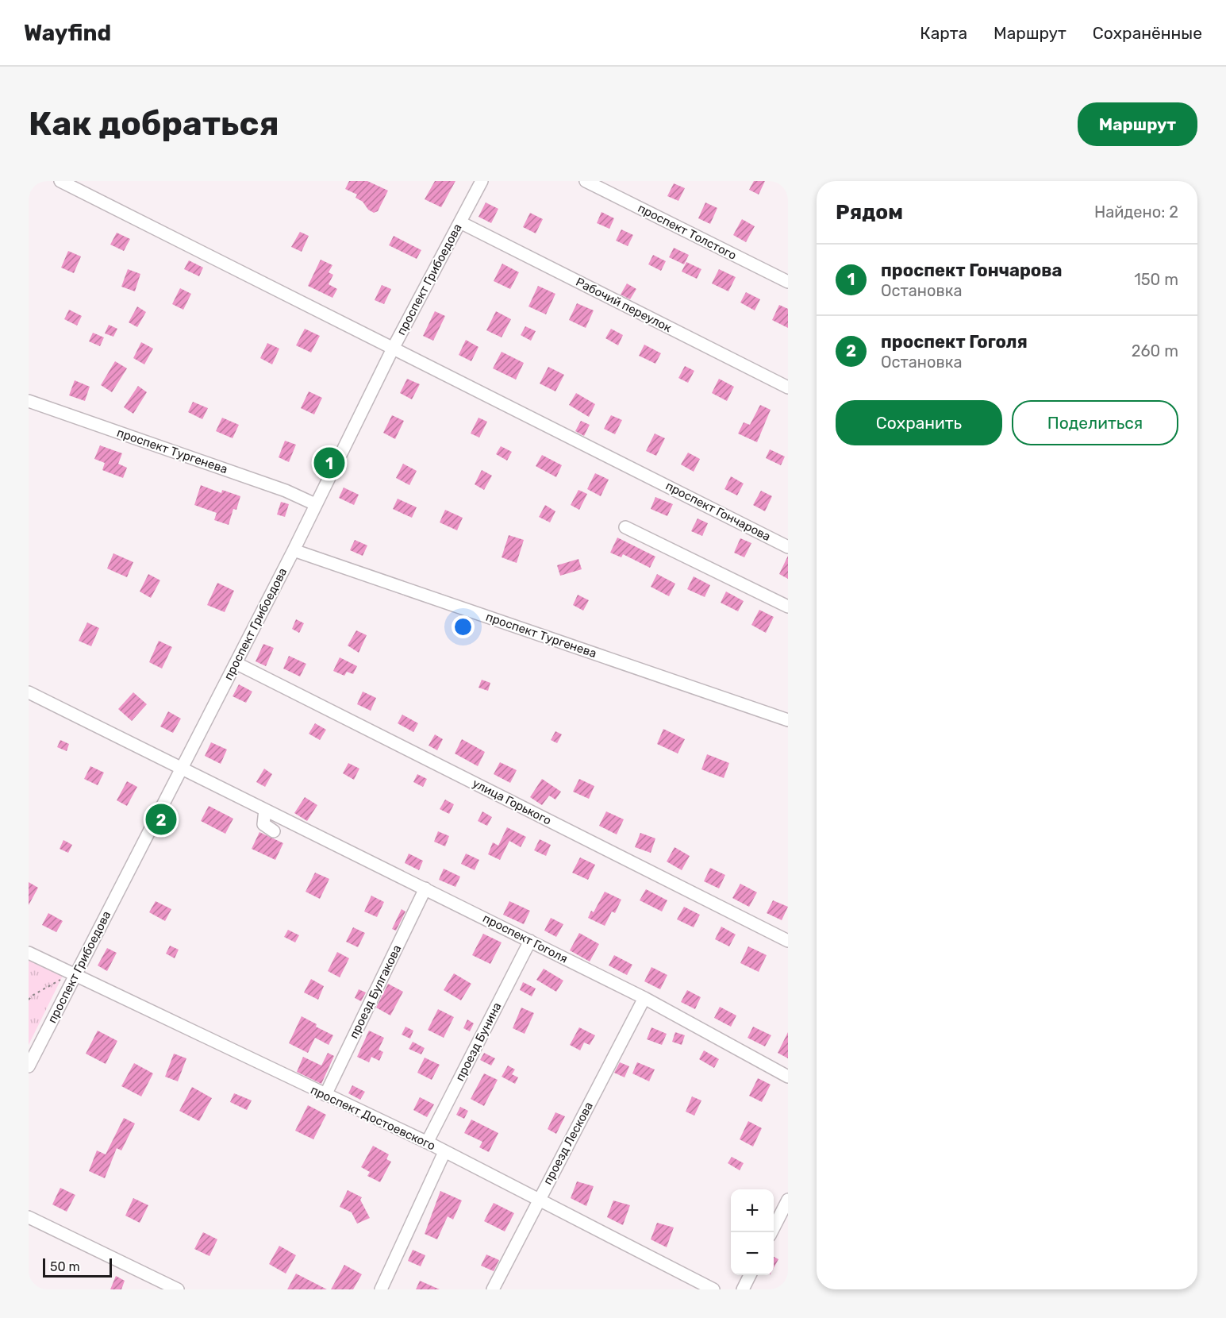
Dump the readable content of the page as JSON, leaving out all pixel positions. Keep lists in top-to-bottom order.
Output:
{
  "streets": {
    "street": [
      "проспект Толстого",
      "проспект Грибоедова",
      "Рабочий переулок",
      "проспект Тургенева",
      "проспект Гончарова",
      "улица Горького",
      "проспект Гоголя",
      "проезд Булгакова",
      "проезд Бунина",
      "проспект Достоевского",
      "проезд Лескова"
    ]
  },
  "crossings": [
    ["проспект Грибоедова", "Рабочий переулок"],
    ["проспект Грибоедова", "проспект Тургенева"],
    ["проспект Грибоедова", "проспект Гончарова"],
    ["проспект Грибоедова", "улица Горького"],
    ["проспект Грибоедова", "проспект Гоголя"],
    ["проспект Грибоедова", "проспект Достоевского"],
    ["проспект Гоголя", "проезд Булгакова"],
    ["проспект Гоголя", "проезд Бунина"],
    ["проспект Гоголя", "проезд Лескова"],
    ["проезд Булгакова", "проспект Достоевского"],
    ["проезд Бунина", "проспект Достоевского"],
    ["проспект Достоевского", "проезд Лескова"]
  ],
  "scale_bar": "50 m",
  "page": {
    "header": "Wayfind",
    "nav": ["Карта", "Маршрут", "Сохранённые"],
    "buttons": [
      "Маршрут",
      ["Сохранить", "Поделиться"]
    ],
    "title": "Как добраться",
    "heading": ["Рядом", "Найдено: 2"],
    "list": [
      {
        "mark": "1",
        "name": "проспект Гончарова",
        "note": "Остановка",
        "value": "150 m"
      },
      {
        "mark": "2",
        "name": "проспект Гоголя",
        "note": "Остановка",
        "value": "260 m"
      }
    ],
    "pins": ["1", "2"],
    "map_buttons": ["+", "−"],
    "scale": "50 m"
  }
}
